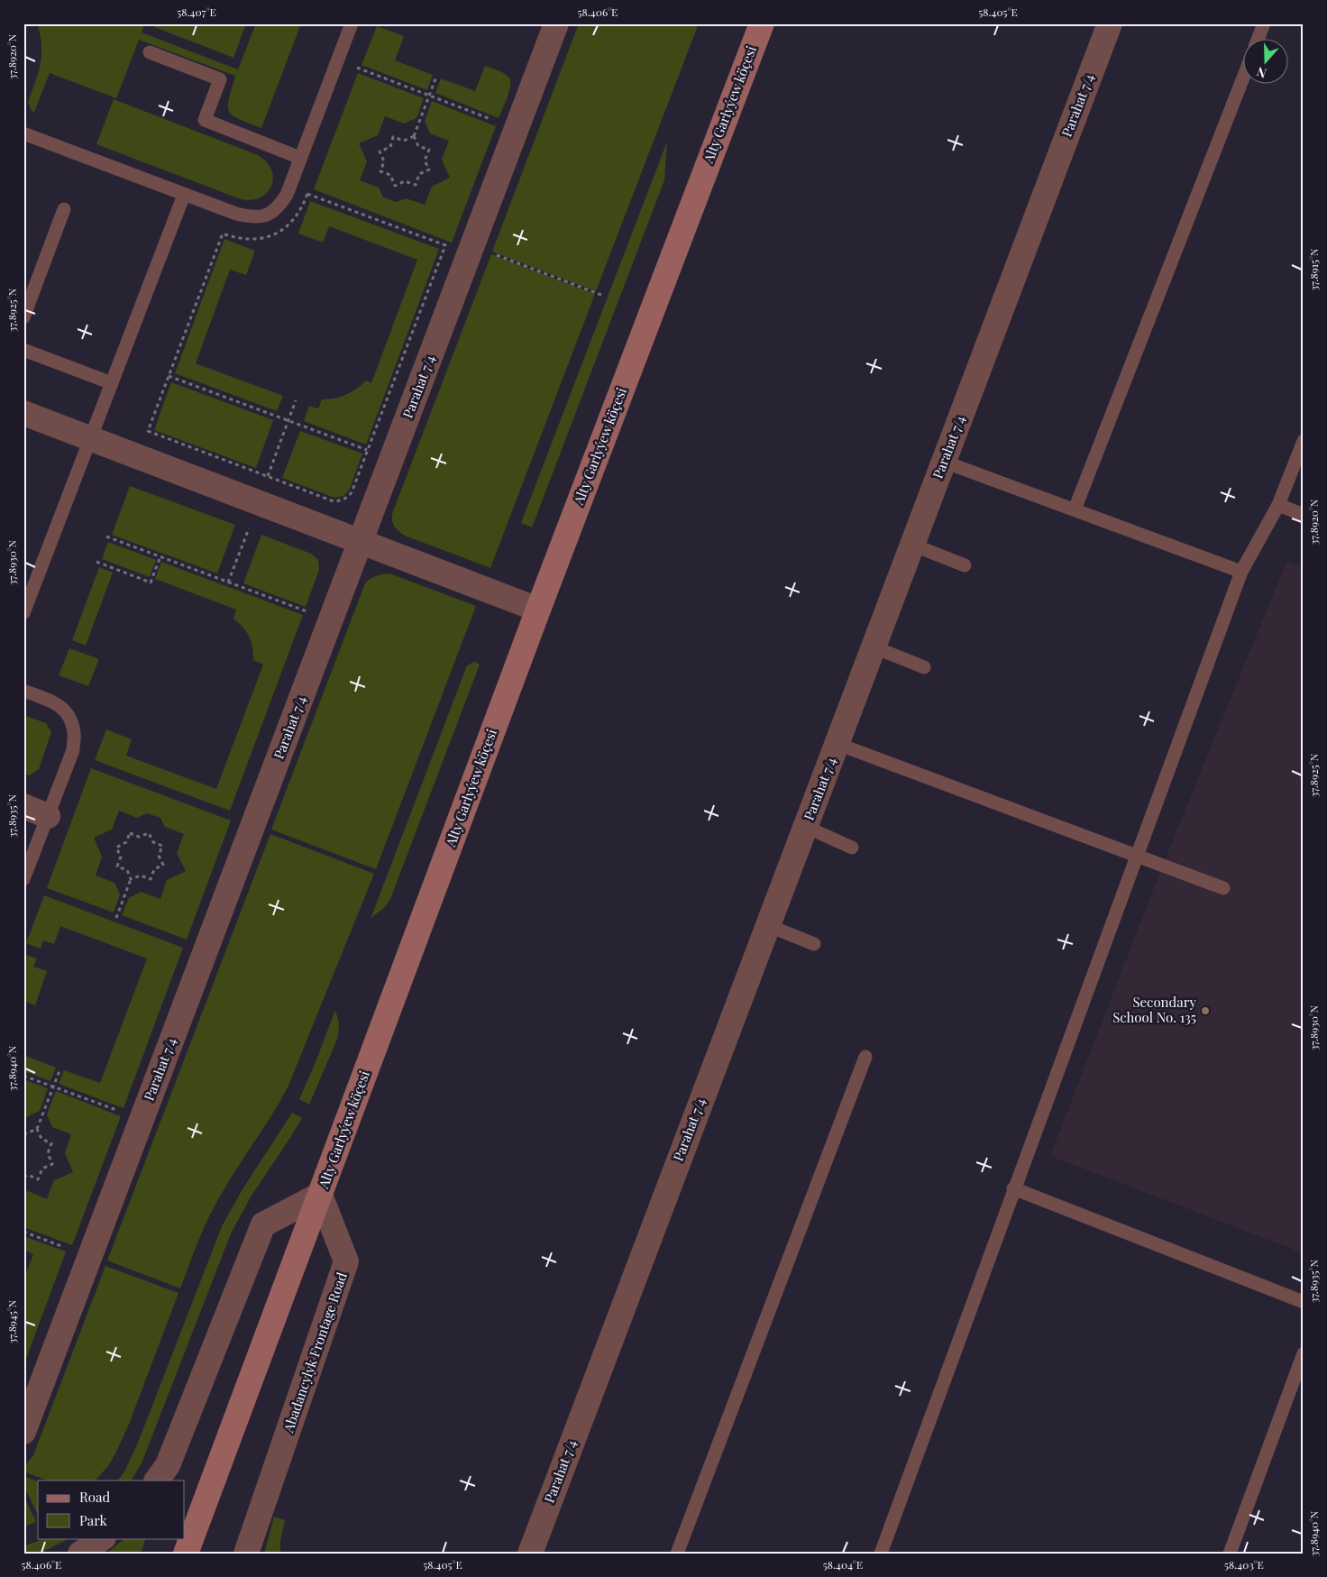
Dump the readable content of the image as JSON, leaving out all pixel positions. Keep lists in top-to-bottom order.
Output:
{
  "streets": {
    "street": ["Alty Garlyýew köçesi", "Parahat 7/4", "Abadancylyk Frontage Road"]
  },
  "crossings": [
    ["Alty Garlyýew köçesi", "Abadancylyk Frontage Road"]
  ],
  "places": ["Secondary School No. 135"],
  "legend": ["Road", "Park"],
  "north": "bottom",
  "coordinates": [
    "58.407°E",
    "58.406°E",
    "58.405°E",
    "37.8920°N",
    "37.8915°N",
    "37.8925°N",
    "37.8930°N",
    "37.8935°N",
    "37.8940°N",
    "37.8945°N",
    "58.404°E",
    "58.403°E"
  ]
}
